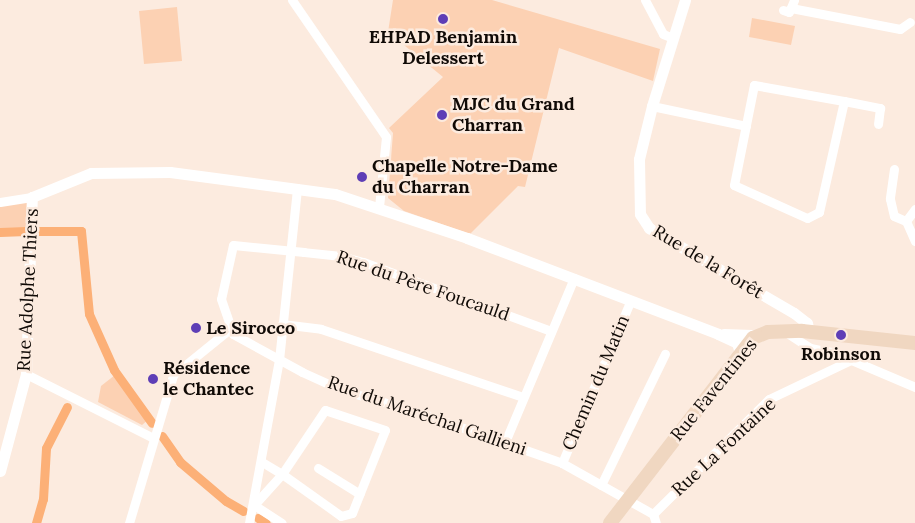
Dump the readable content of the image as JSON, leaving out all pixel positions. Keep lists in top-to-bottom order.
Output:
{
  "streets": {
    "main road": ["Rue Faventines"],
    "street": [
      "Rue de la Forêt",
      "Rue du Père Foucauld",
      "Rue Adolphe Thiers",
      "Chemin du Matin",
      "Rue du Maréchal Gallieni",
      "Rue La Fontaine"
    ]
  },
  "crossings": [
    ["Rue de la Forêt", "Rue Faventines"],
    ["Rue du Père Foucauld", "Rue du Maréchal Gallieni"],
    ["Chemin du Matin", "Rue du Maréchal Gallieni"],
    ["Rue Faventines", "Rue du Maréchal Gallieni"],
    ["Rue du Maréchal Gallieni", "Rue La Fontaine"]
  ],
  "places": [
    "EHPAD Benjamin Delessert",
    "MJC du Grand Charran",
    "Chapelle Notre-Dame du Charran",
    "Le Sirocco",
    "Robinson",
    "Résidence le Chantec"
  ]
}
